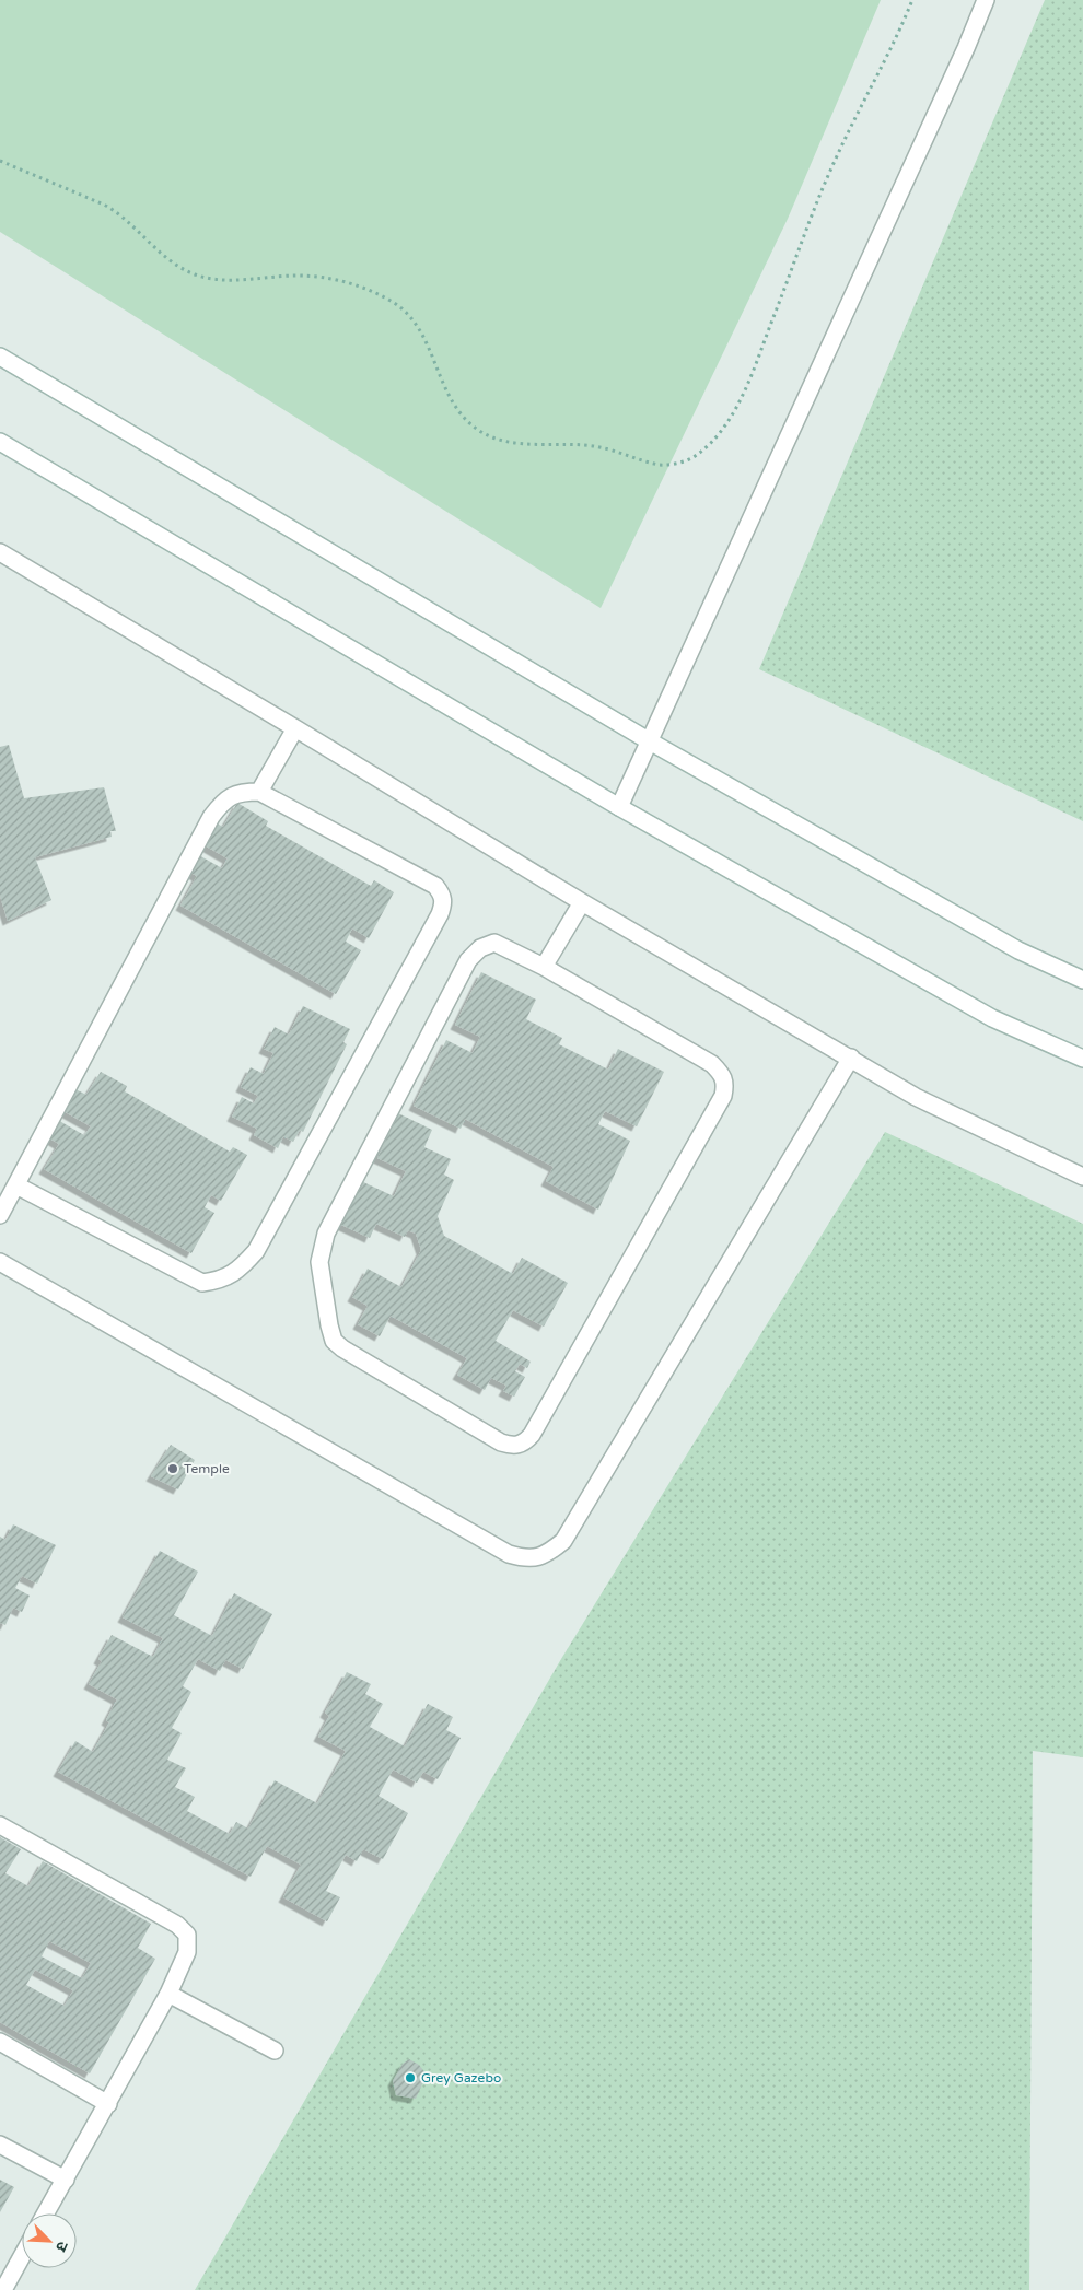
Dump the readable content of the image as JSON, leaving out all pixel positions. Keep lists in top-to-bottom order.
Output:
{
  "places": ["Temple", "Grey Gazebo"],
  "north": "bottom right"
}
